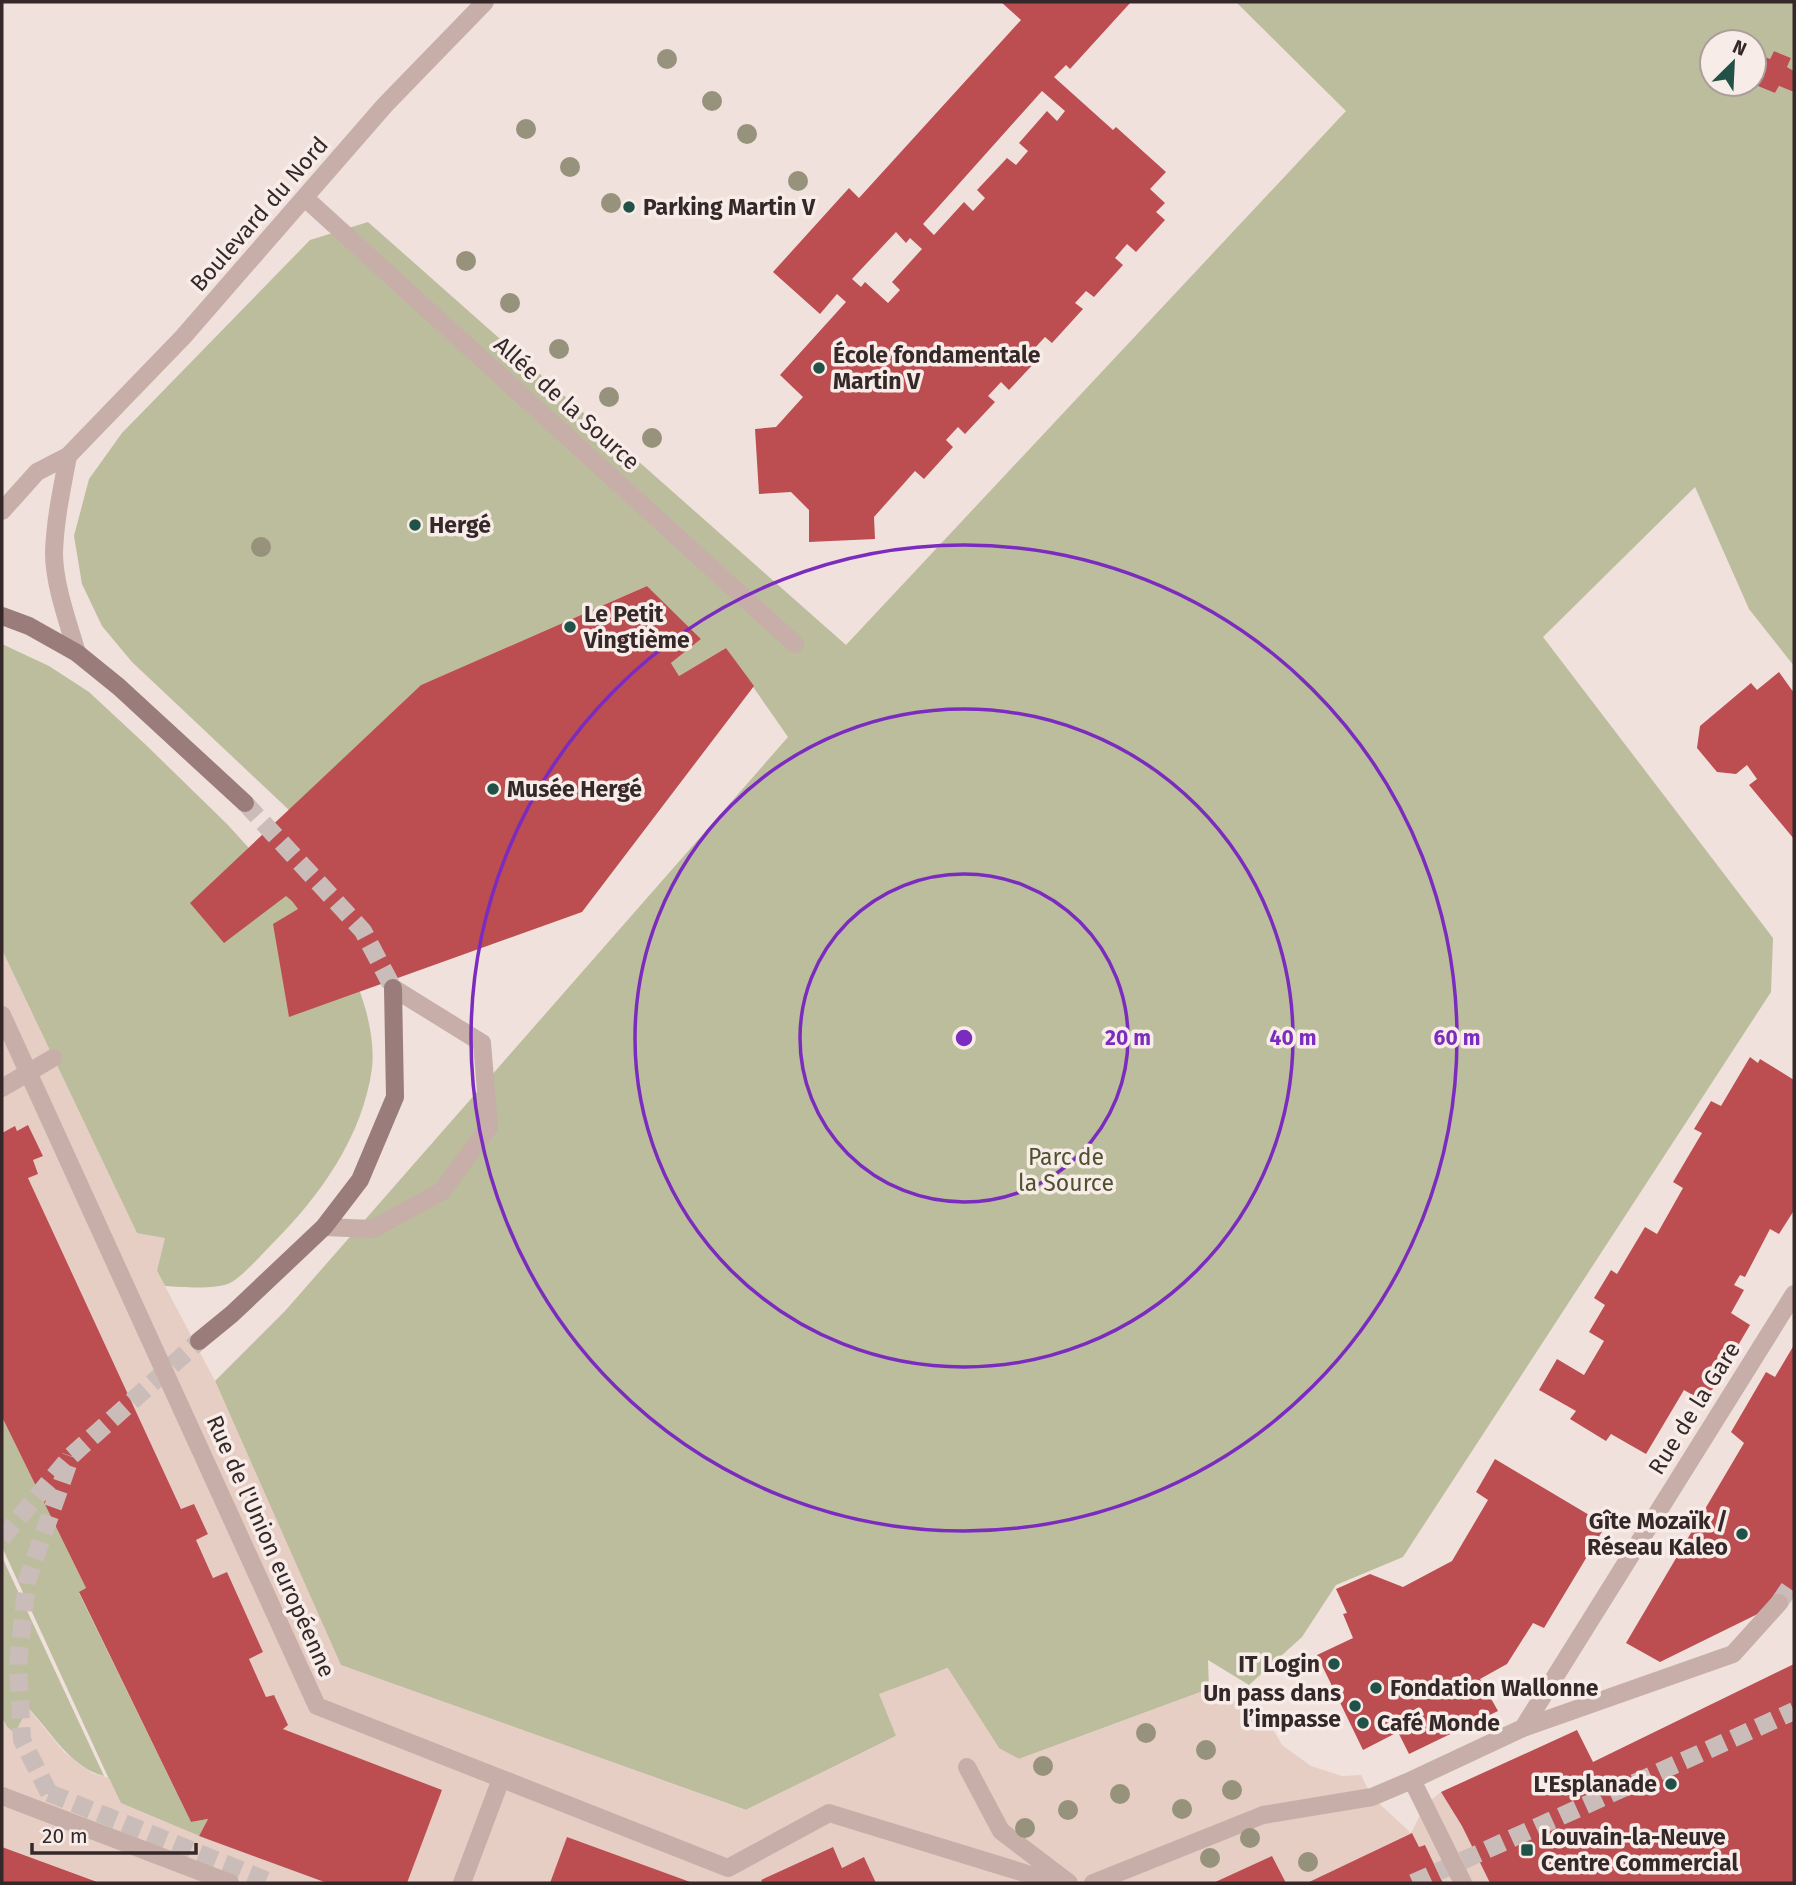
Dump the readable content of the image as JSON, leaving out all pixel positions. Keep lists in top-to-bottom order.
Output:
{
  "streets": {
    "street": [
      "Boulevard du Nord",
      "Allée de la Source",
      "Rue de la Gare",
      "Rue de l'Union européenne"
    ]
  },
  "crossings": [
    ["Boulevard du Nord", "Allée de la Source"]
  ],
  "parks": ["Parc de la Source"],
  "places": {
    "other": [
      "Parking Martin V",
      "École fondamentale Martin V",
      "Hergé",
      "Le Petit Vingtième",
      "Musée Hergé",
      "Gîte Mozaïk / Réseau Kaleo",
      "IT Login",
      "Fondation Wallonne",
      "Un pass dans l’impasse",
      "Café Monde",
      "L'Esplanade"
    ],
    "transit": ["Louvain-la-Neuve Centre Commercial"]
  },
  "scale_bar": "20 m",
  "north": "top right",
  "rings": ["20 m", "40 m", "60 m"]
}
